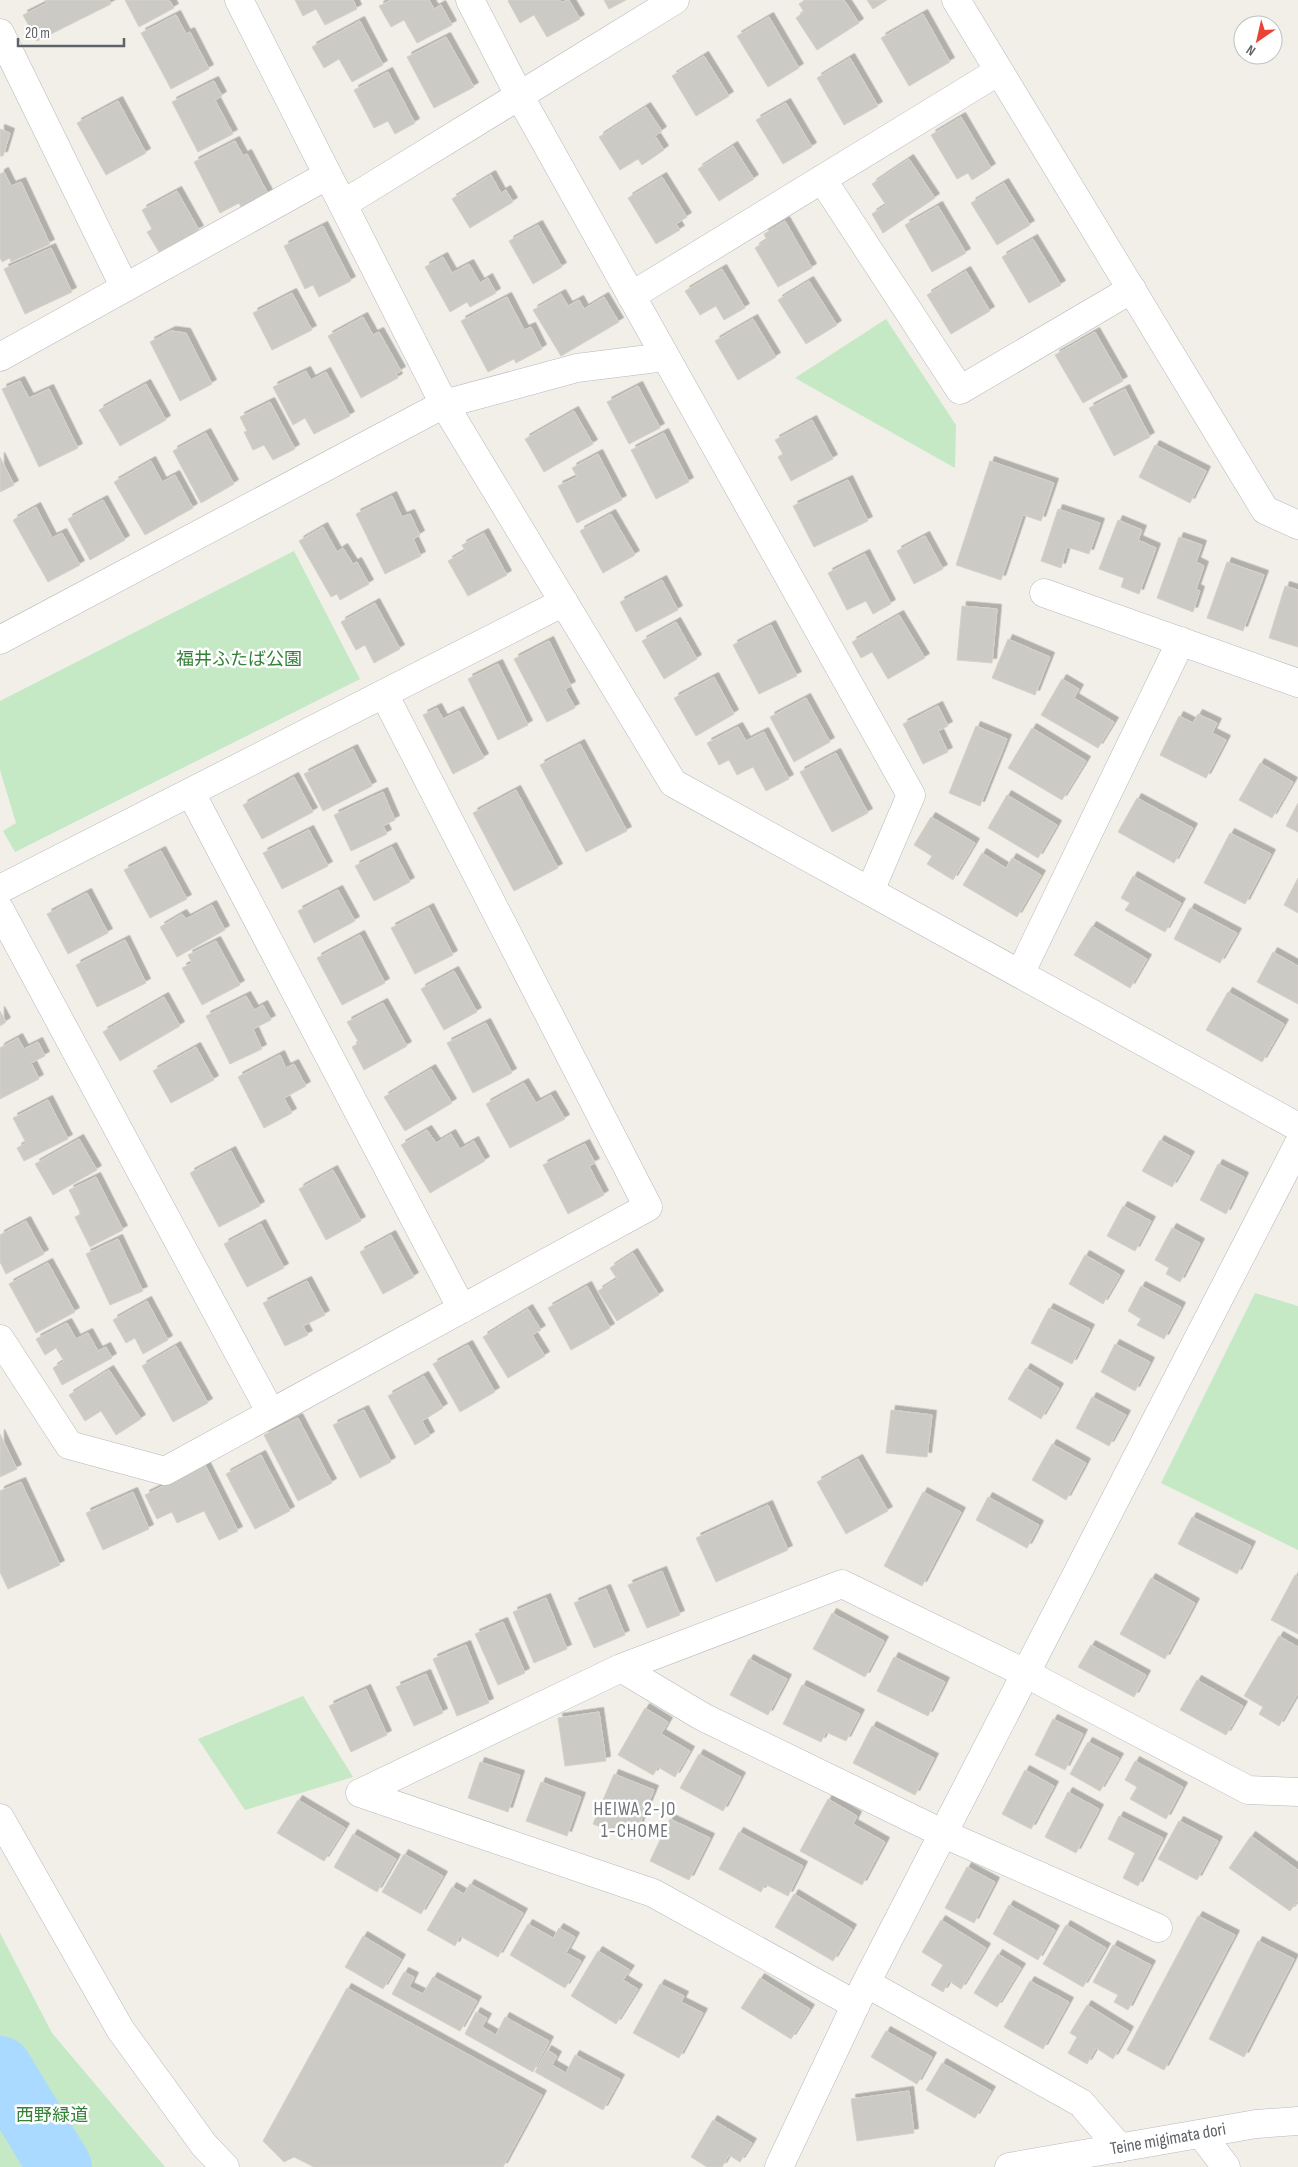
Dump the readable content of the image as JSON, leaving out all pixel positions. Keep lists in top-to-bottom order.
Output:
{
  "streets": {
    "street": ["Teine migimata dori"]
  },
  "districts": ["HEIWA 2-JO 1-CHOME"],
  "parks": ["福井ふたば公園", "西野緑道"],
  "scale_bar": "20 m",
  "north": "bottom left"
}
